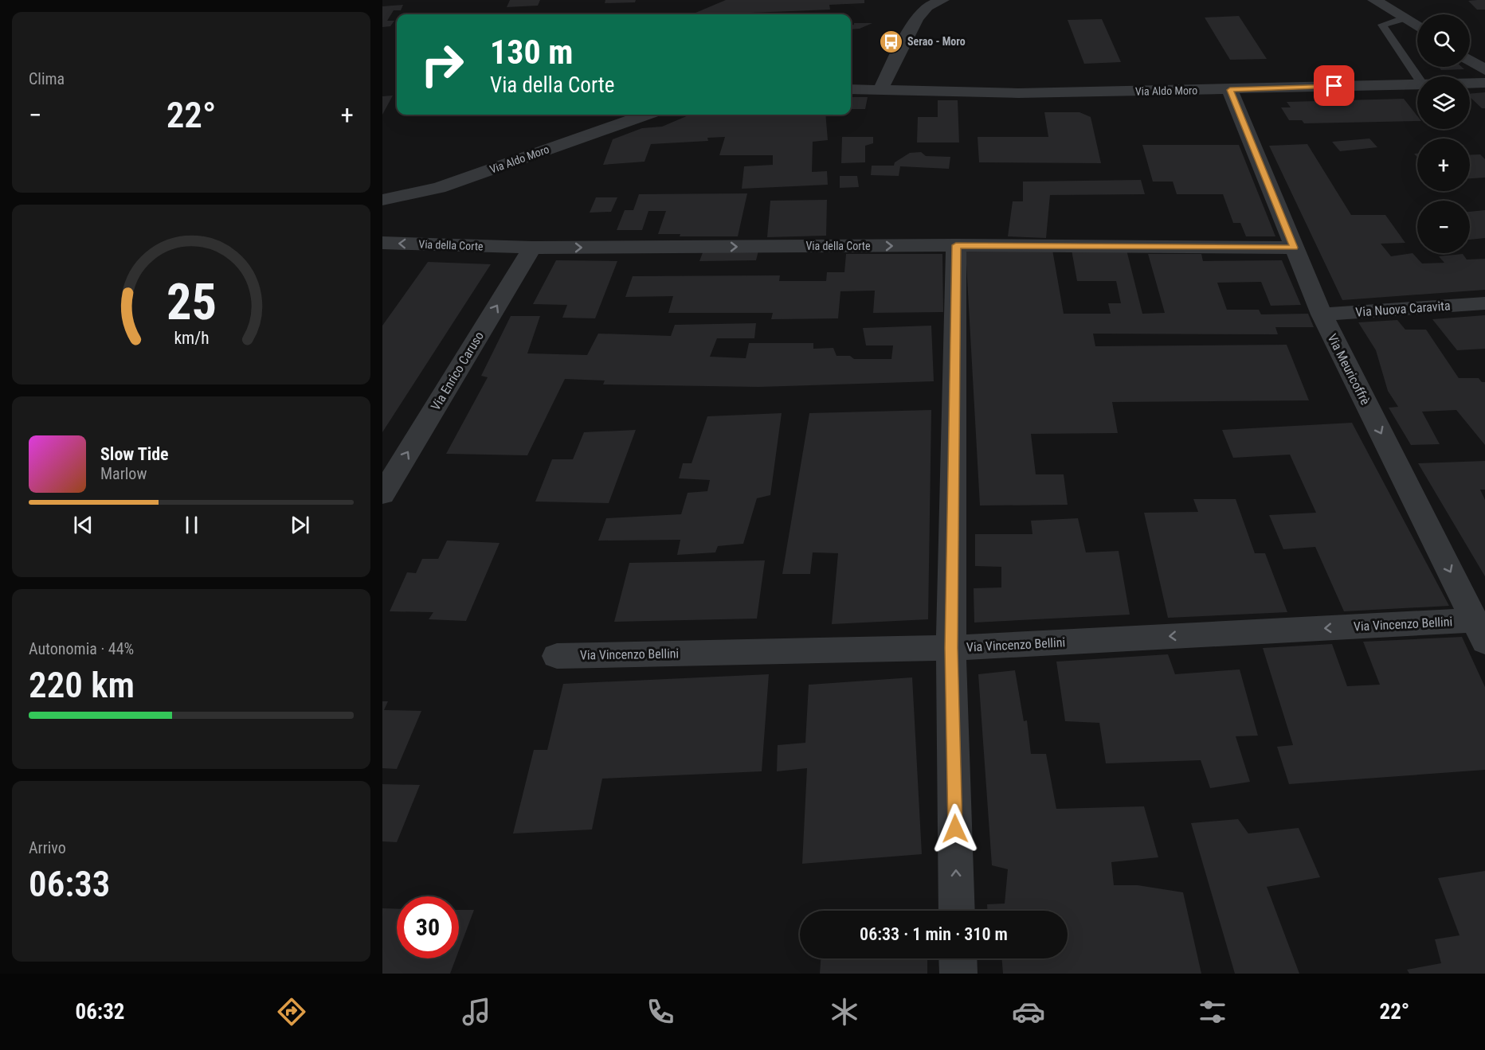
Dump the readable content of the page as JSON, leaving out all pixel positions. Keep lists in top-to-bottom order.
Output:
{
  "streets": {
    "street": [
      "Via Aldo Moro",
      "Via della Corte",
      "Via Nuova Caravita",
      "Via Meuricoffrè",
      "Via Enrico Caruso",
      "Via Vincenzo Bellini"
    ]
  },
  "crossings": [
    ["Via Aldo Moro", "Via Meuricoffrè"],
    ["Via della Corte", "Via Meuricoffrè"],
    ["Via della Corte", "Via Enrico Caruso"],
    ["Via Nuova Caravita", "Via Meuricoffrè"],
    ["Via Meuricoffrè", "Via Vincenzo Bellini"]
  ],
  "one_way": ["Via Meuricoffrè", "Via Enrico Caruso", "Via Vincenzo Bellini"],
  "places": {
    "bus stop": ["Serao - Moro"]
  },
  "page": {
    "tile": [
      "Clima",
      ["Autonomia · 44%", "220 km"],
      ["Arrivo", "06:33"]
    ],
    "map_buttons": ["+", "−"],
    "turn": ["130 m", "Via della Corte"],
    "heat": ["−", "22°", "+"],
    "song": ["Slow Tide", "Marlow"],
    "limit": "30",
    "trip": "06:33 · 1 min · 310 m",
    "tabs": ["06:32", "22°"],
    "gauge": ["25", "km/h"]
  }
}
